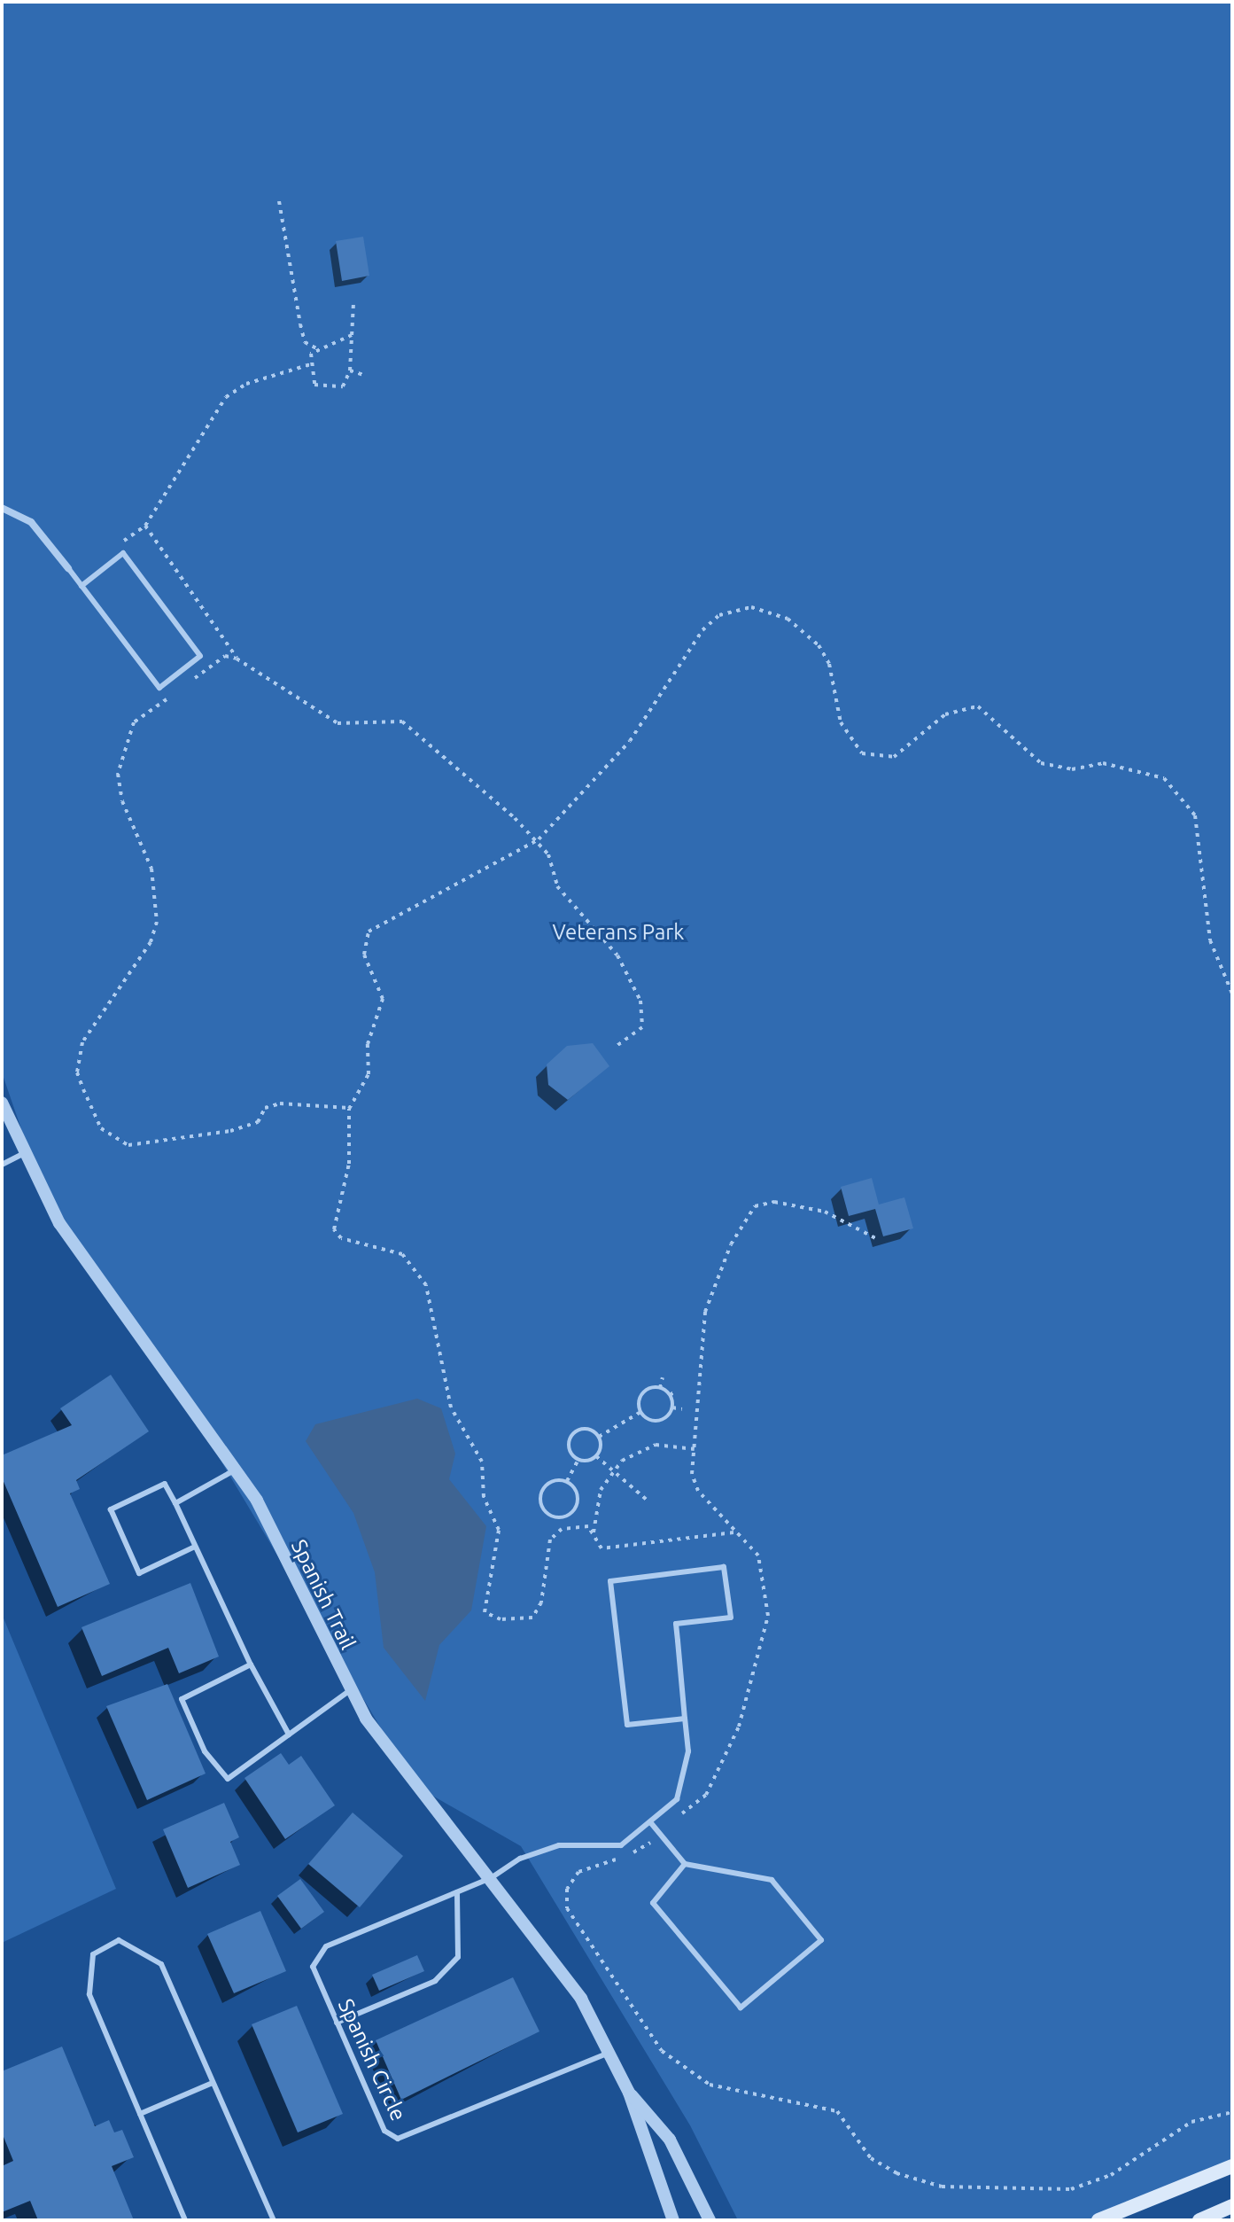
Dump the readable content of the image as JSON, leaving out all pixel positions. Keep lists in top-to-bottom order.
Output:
{
  "streets": {
    "street": ["Spanish Trail"],
    "lane": ["Spanish Circle"]
  },
  "crossings": [
    ["Spanish Trail", "Spanish Circle"]
  ],
  "parks": ["Veterans Park"]
}
